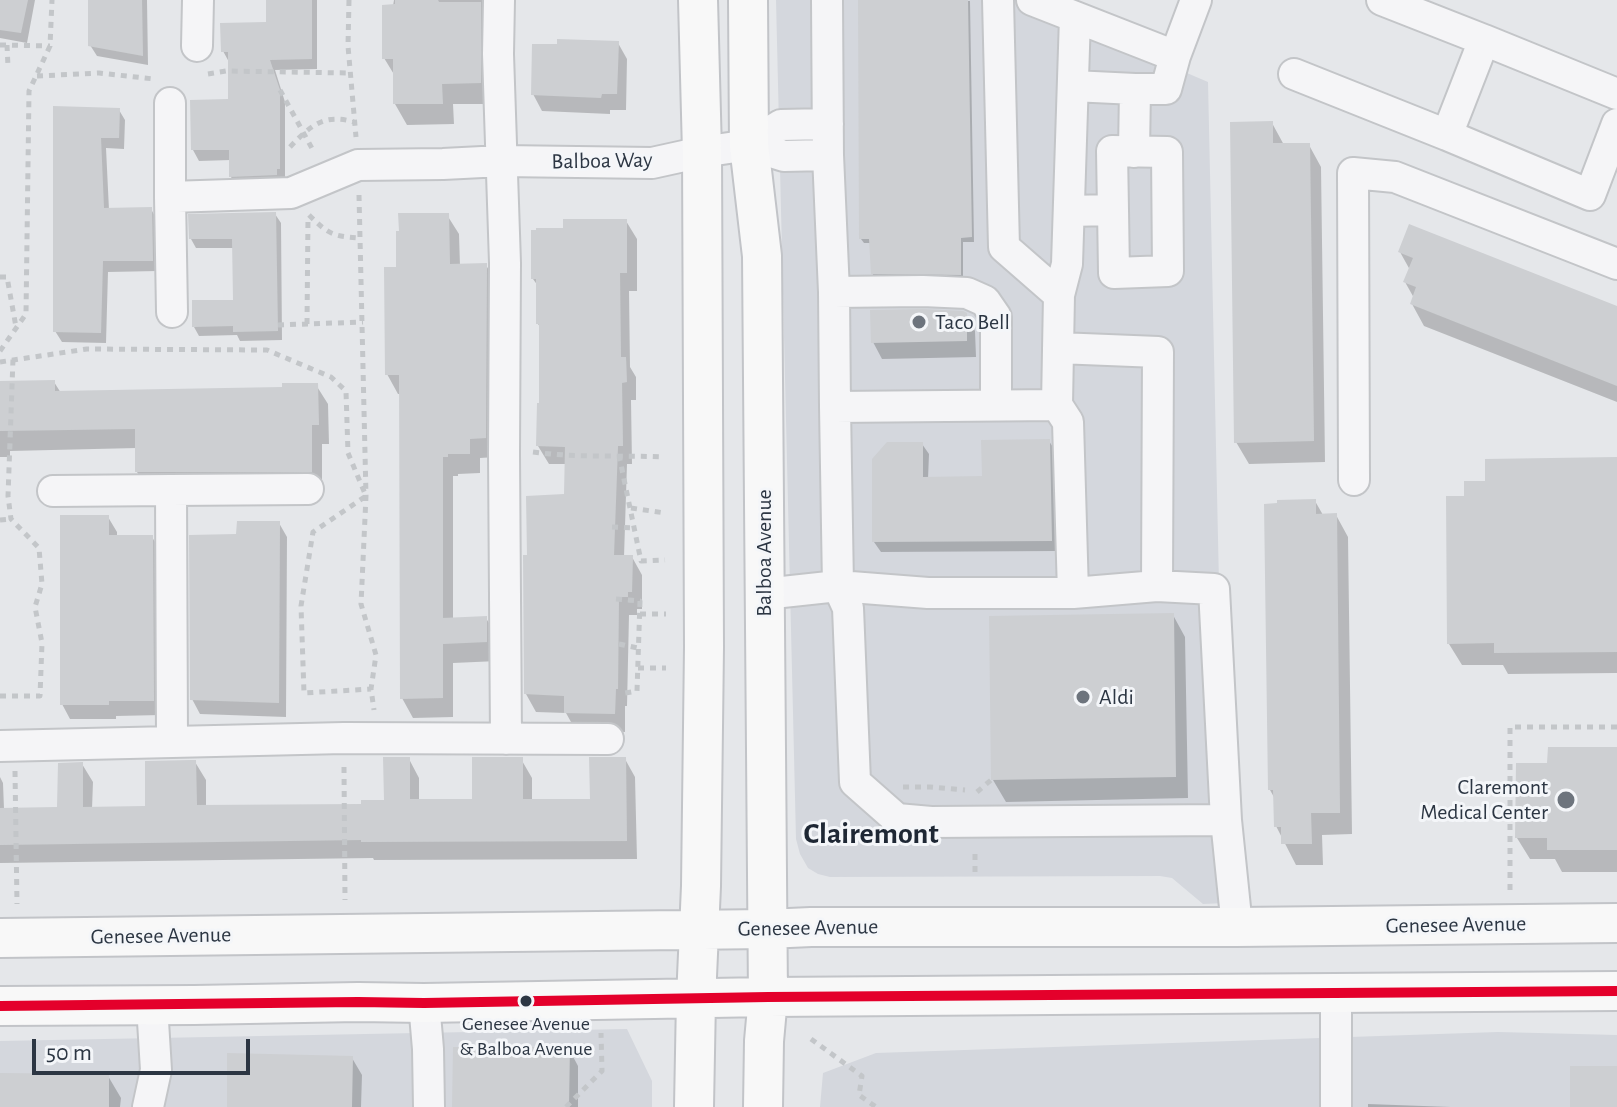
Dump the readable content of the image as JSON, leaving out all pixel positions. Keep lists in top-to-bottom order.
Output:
{
  "streets": {
    "main road": ["Balboa Avenue", "Genesee Avenue"],
    "street": ["Balboa Way"]
  },
  "crossings": [
    ["Balboa Way", "Balboa Avenue"],
    ["Balboa Avenue", "Genesee Avenue"]
  ],
  "districts": ["Clairemont"],
  "places": [
    "Taco Bell",
    "Aldi",
    "Claremont Medical Center",
    "Genesee Avenue & Balboa Avenue"
  ],
  "scale_bar": "50 m"
}
